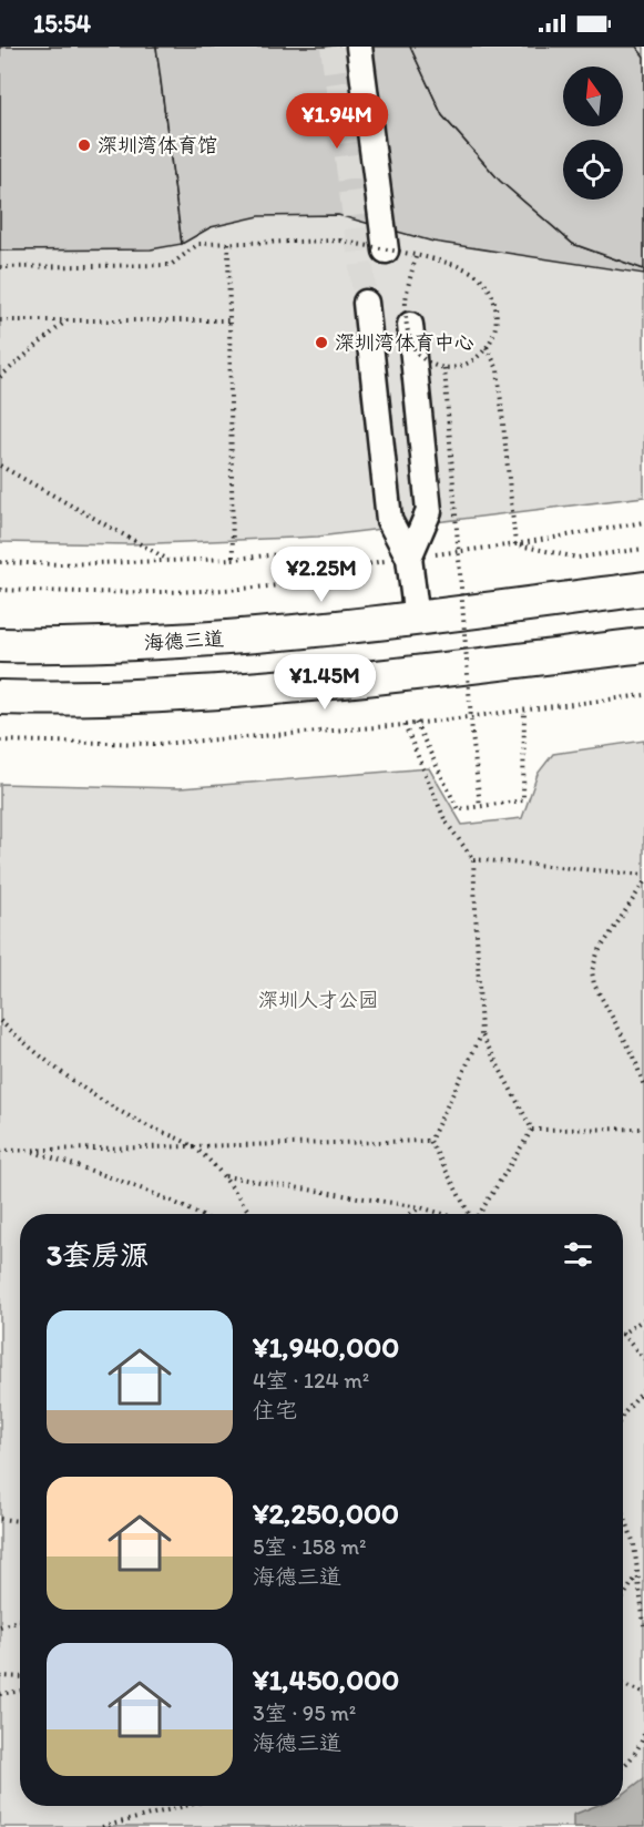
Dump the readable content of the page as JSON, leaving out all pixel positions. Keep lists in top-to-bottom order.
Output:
{
  "streets": {
    "main road": ["海德三道"]
  },
  "parks": ["深圳人才公园"],
  "places": ["深圳湾体育馆", "深圳湾体育中心"],
  "north": "top",
  "page": {
    "status": "15:54",
    "price": ["¥1.94M", "¥2.25M", "¥1.45M"],
    "heading": "3套房源",
    "list": [
      {
        "name": "¥1,940,000",
        "note": "4室 · 124 m² · 住宅"
      },
      {
        "name": "¥2,250,000",
        "note": "5室 · 158 m² · 海德三道"
      },
      {
        "name": "¥1,450,000",
        "note": "3室 · 95 m² · 海德三道"
      }
    ]
  }
}
